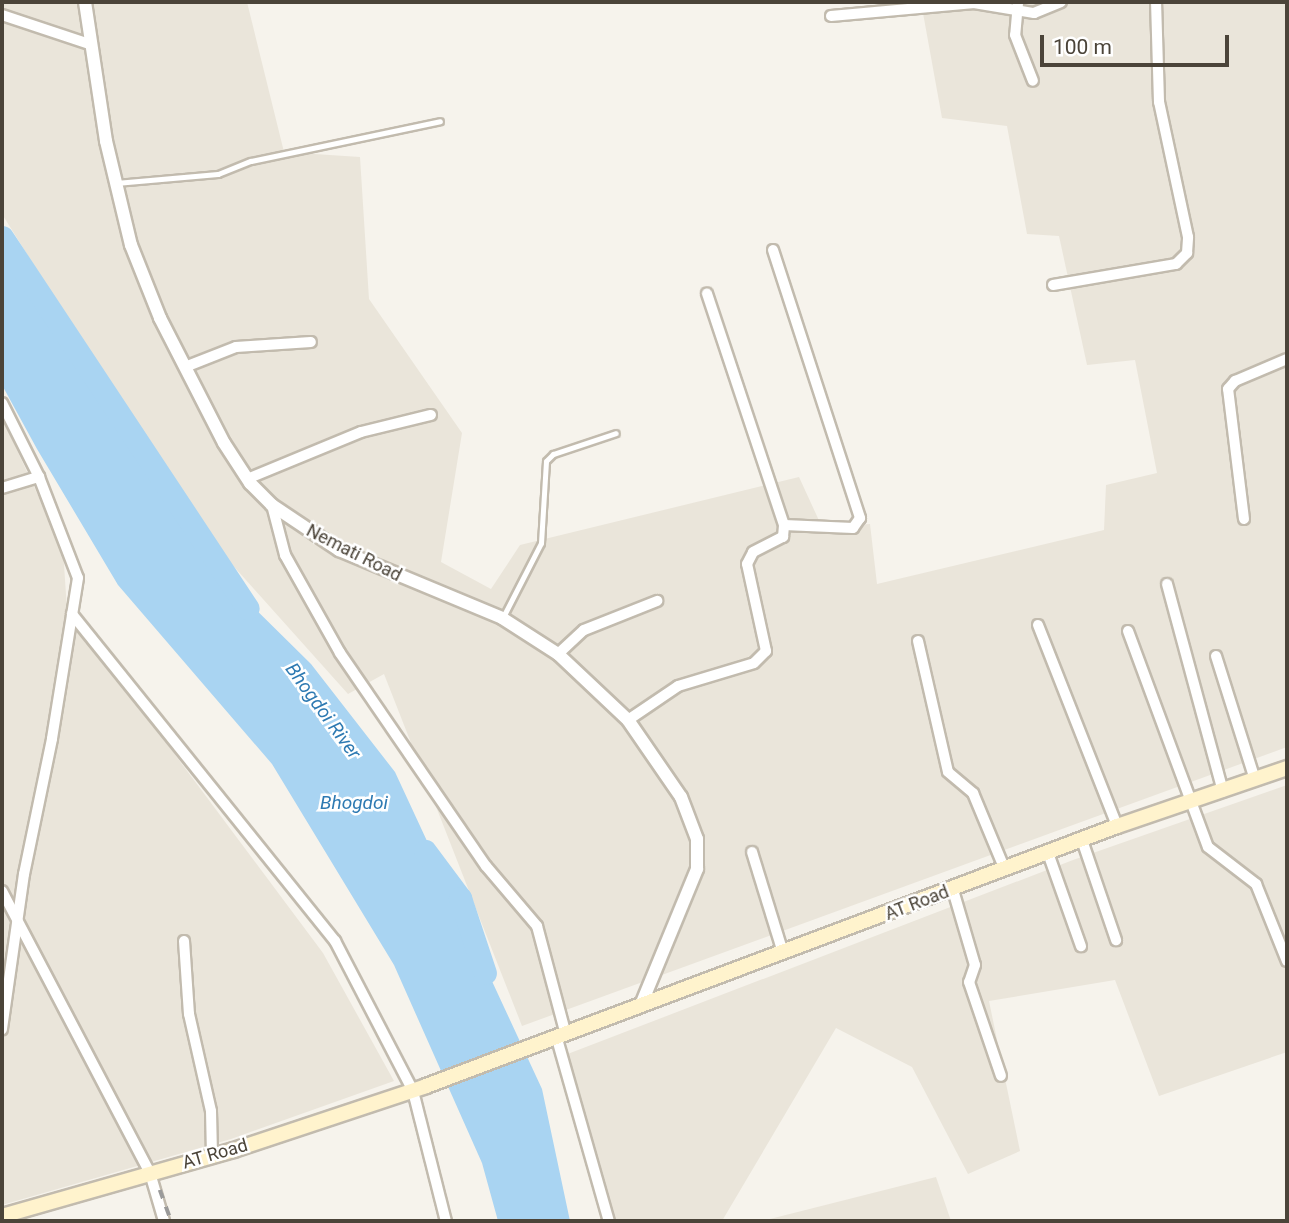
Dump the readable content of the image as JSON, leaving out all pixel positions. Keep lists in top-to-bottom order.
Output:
{
  "streets": {
    "main road": ["AT Road"],
    "street": ["Nemati Road"]
  },
  "crossings": [
    ["Nemati Road", "AT Road"]
  ],
  "water": ["Bhogdoi River", "Bhogdoi"],
  "scale_bar": "100 m"
}
